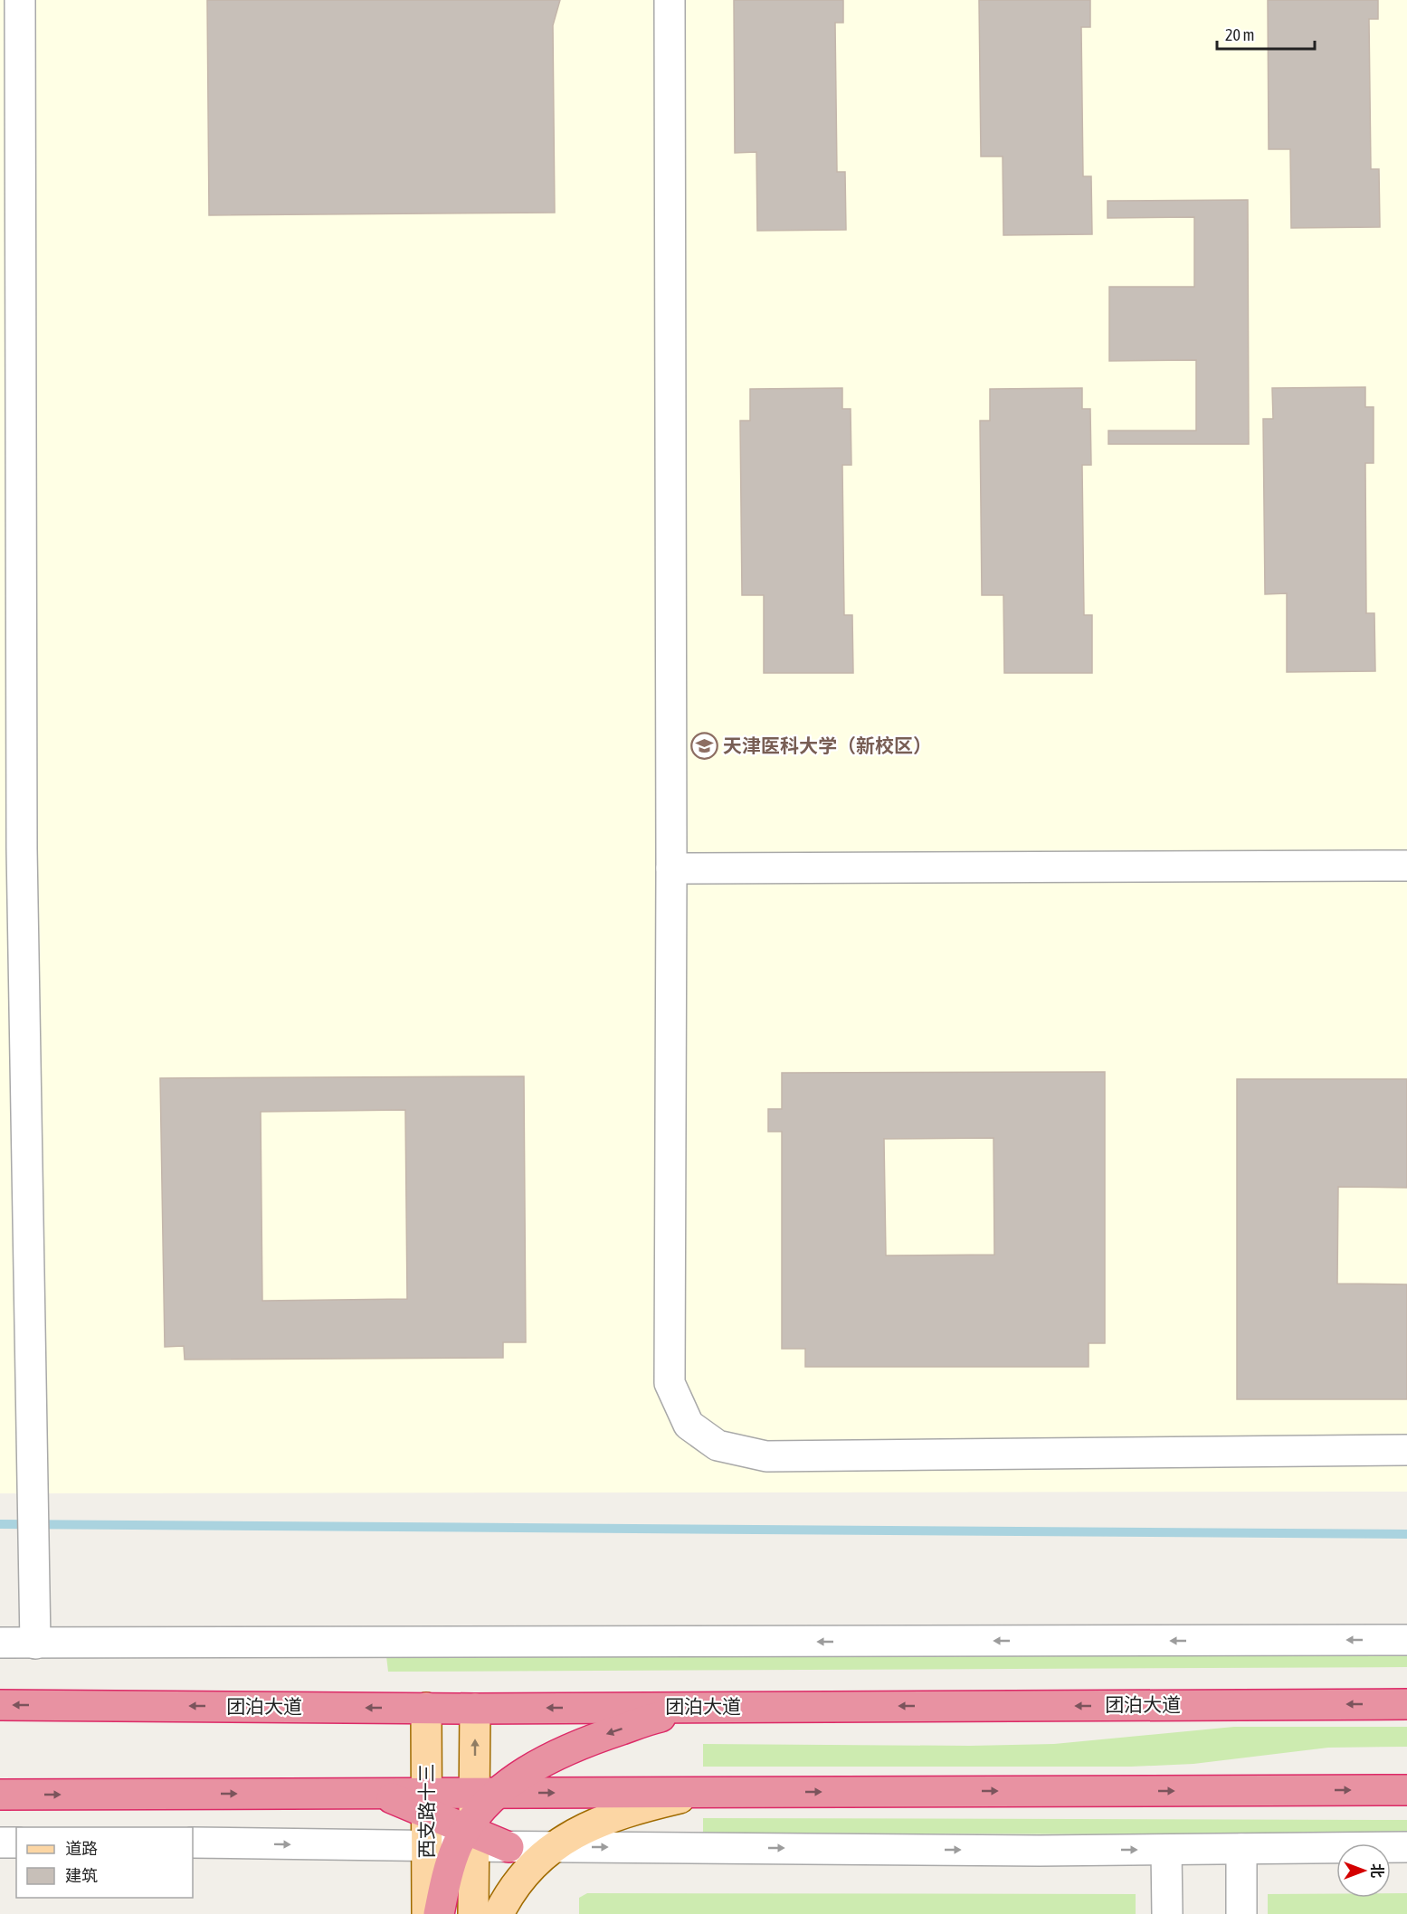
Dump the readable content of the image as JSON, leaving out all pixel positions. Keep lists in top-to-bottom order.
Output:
{
  "streets": {
    "highway": ["团泊大道"],
    "main road": ["西支路十三"]
  },
  "crossings": [
    ["团泊大道", "西支路十三"]
  ],
  "places": {
    "school or university": ["天津医科大学（新校区）"]
  },
  "legend": ["道路", "建筑"],
  "scale_bar": "20 m",
  "north": "right"
}
